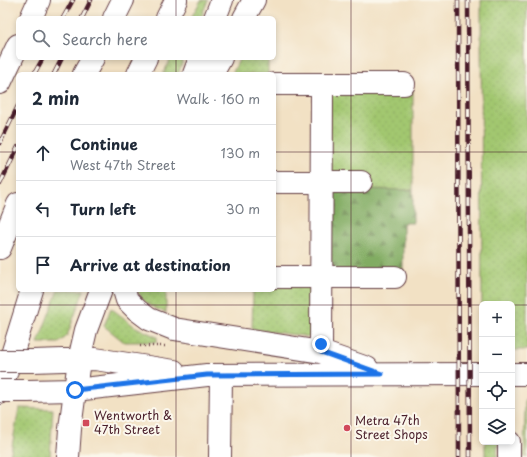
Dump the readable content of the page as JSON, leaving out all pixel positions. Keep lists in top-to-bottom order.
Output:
{
  "places": {
    "transit": ["Wentworth & 47th Street"],
    "other": ["Metra 47th Street Shops"]
  },
  "page": {
    "search": "Search here",
    "heading": ["2 min", "Walk · 160 m"],
    "list": [
      ["Continue", "West 47th Street", "130 m"],
      ["Turn left", "30 m"],
      "Arrive at destination"
    ],
    "map_buttons": ["+", "−"]
  }
}
